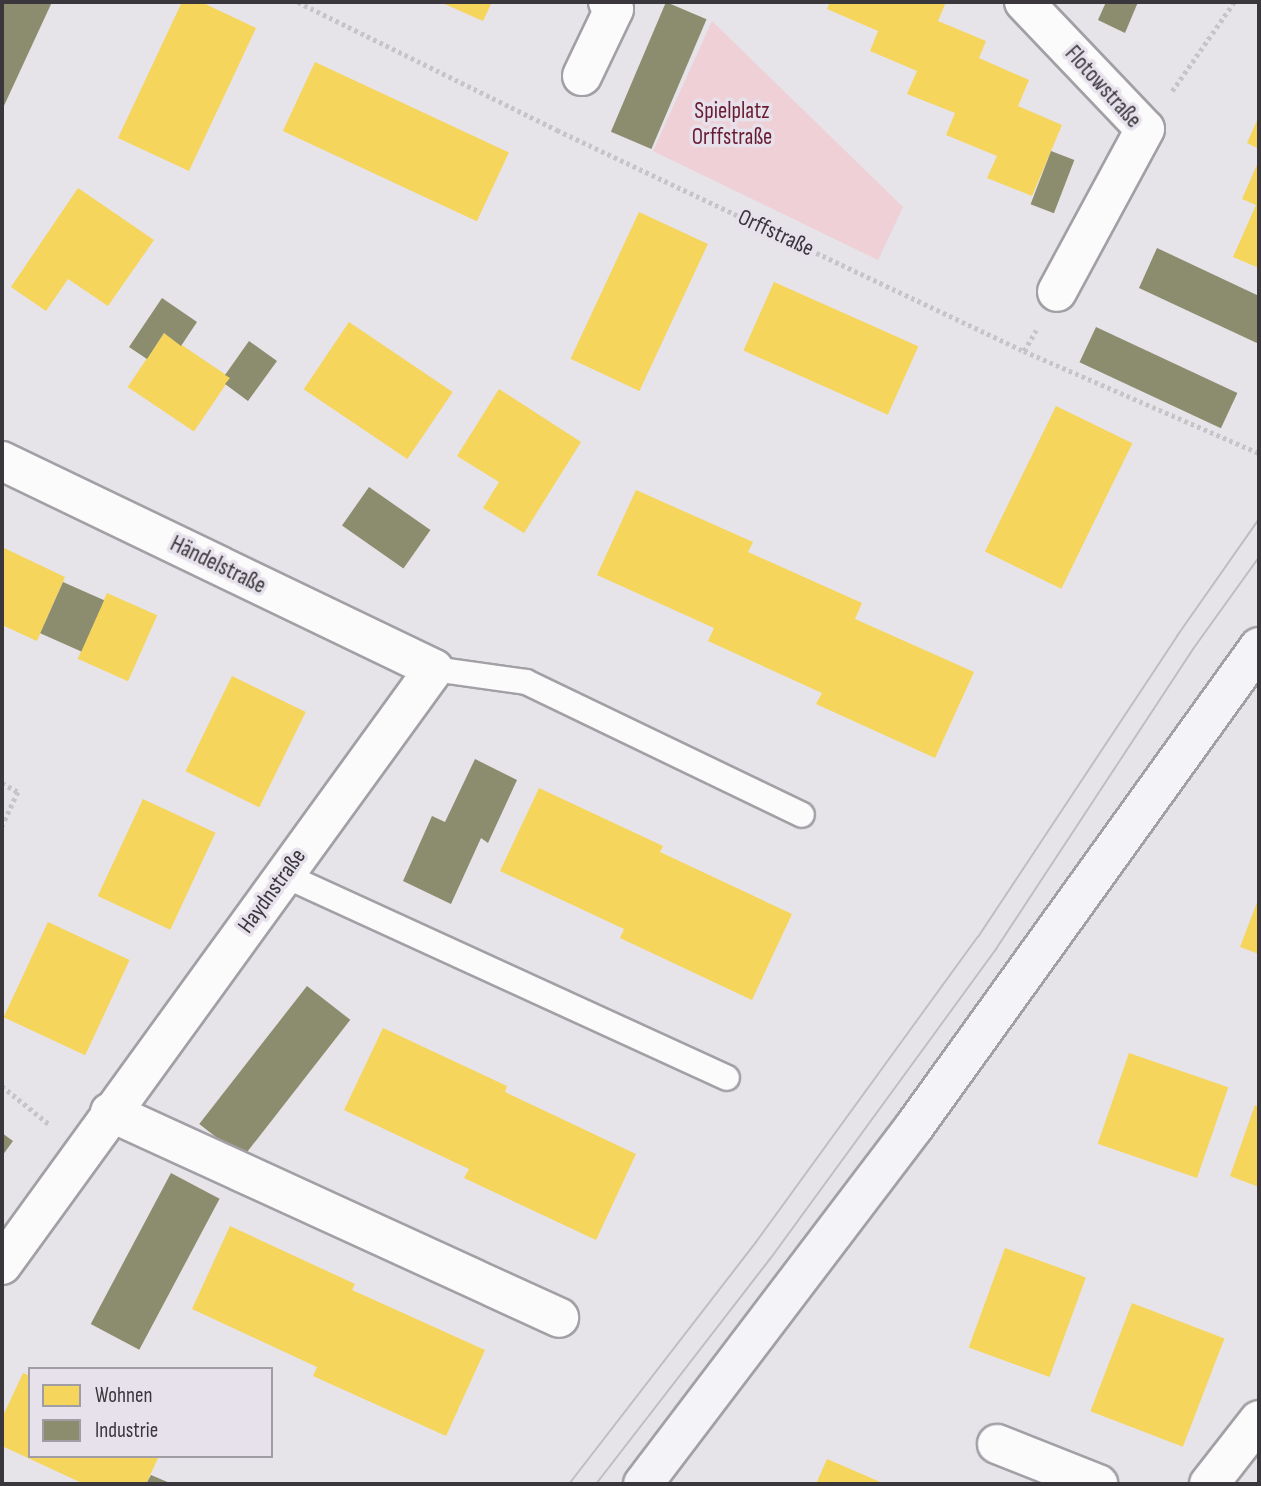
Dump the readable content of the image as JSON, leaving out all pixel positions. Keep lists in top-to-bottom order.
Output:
{
  "streets": {
    "street": ["Flotowstraße", "Händelstraße", "Haydnstraße"],
    "path": ["Orffstraße"]
  },
  "crossings": [
    ["Händelstraße", "Haydnstraße"]
  ],
  "parks": ["Spielplatz Orffstraße"],
  "legend": ["Wohnen", "Industrie"]
}
